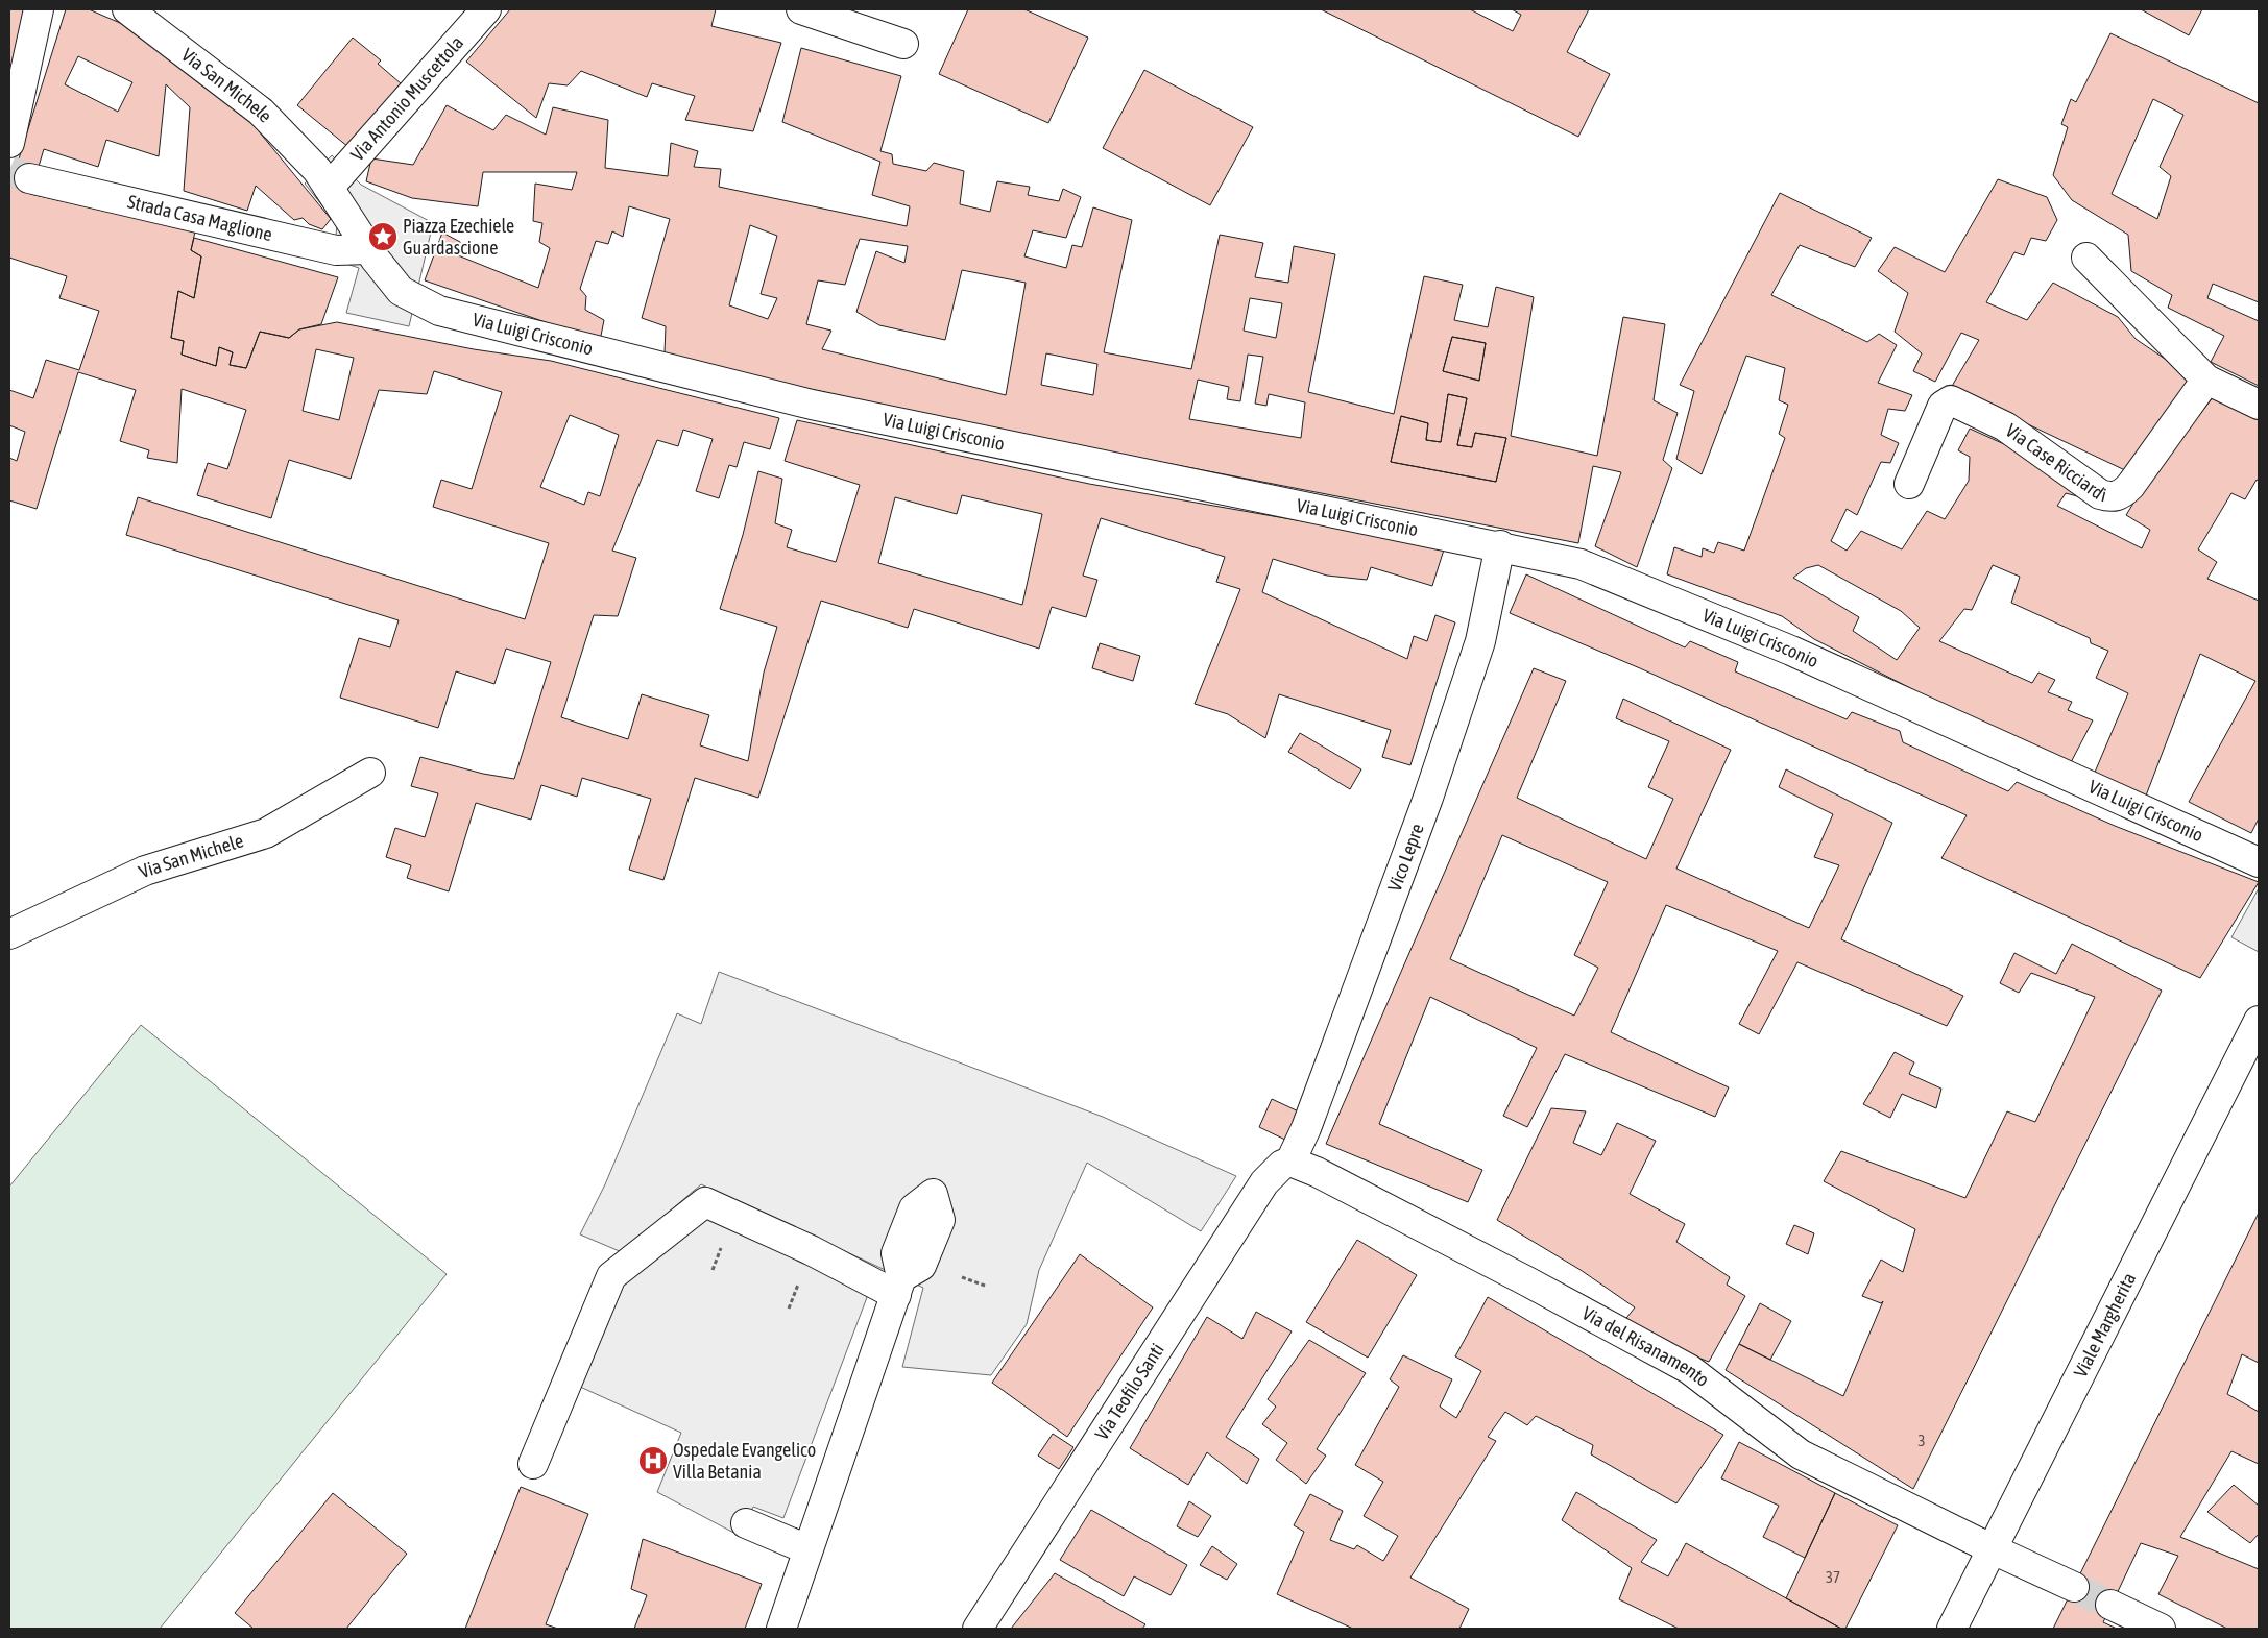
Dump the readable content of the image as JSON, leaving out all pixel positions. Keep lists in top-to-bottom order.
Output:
{
  "streets": {
    "street": [
      "Via San Michele",
      "Via Antonio Muscettola",
      "Strada Casa Maglione",
      "Via Luigi Crisconio",
      "Via Case Ricciardi",
      "Vico Lepre",
      "Viale Margherita",
      "Via del Risanamento",
      "Via Teofilo Santi"
    ]
  },
  "crossings": [
    ["Via San Michele", "Via Antonio Muscettola"],
    ["Strada Casa Maglione", "Via Luigi Crisconio"],
    ["Via Luigi Crisconio", "Vico Lepre"],
    ["Vico Lepre", "Via del Risanamento"],
    ["Vico Lepre", "Via Teofilo Santi"],
    ["Viale Margherita", "Via del Risanamento"],
    ["Via del Risanamento", "Via Teofilo Santi"]
  ],
  "places": {
    "place": ["Piazza Ezechiele Guardascione"],
    "hospital": ["Ospedale Evangelico Villa Betania"]
  },
  "house_numbers": ["3", "37"]
}
